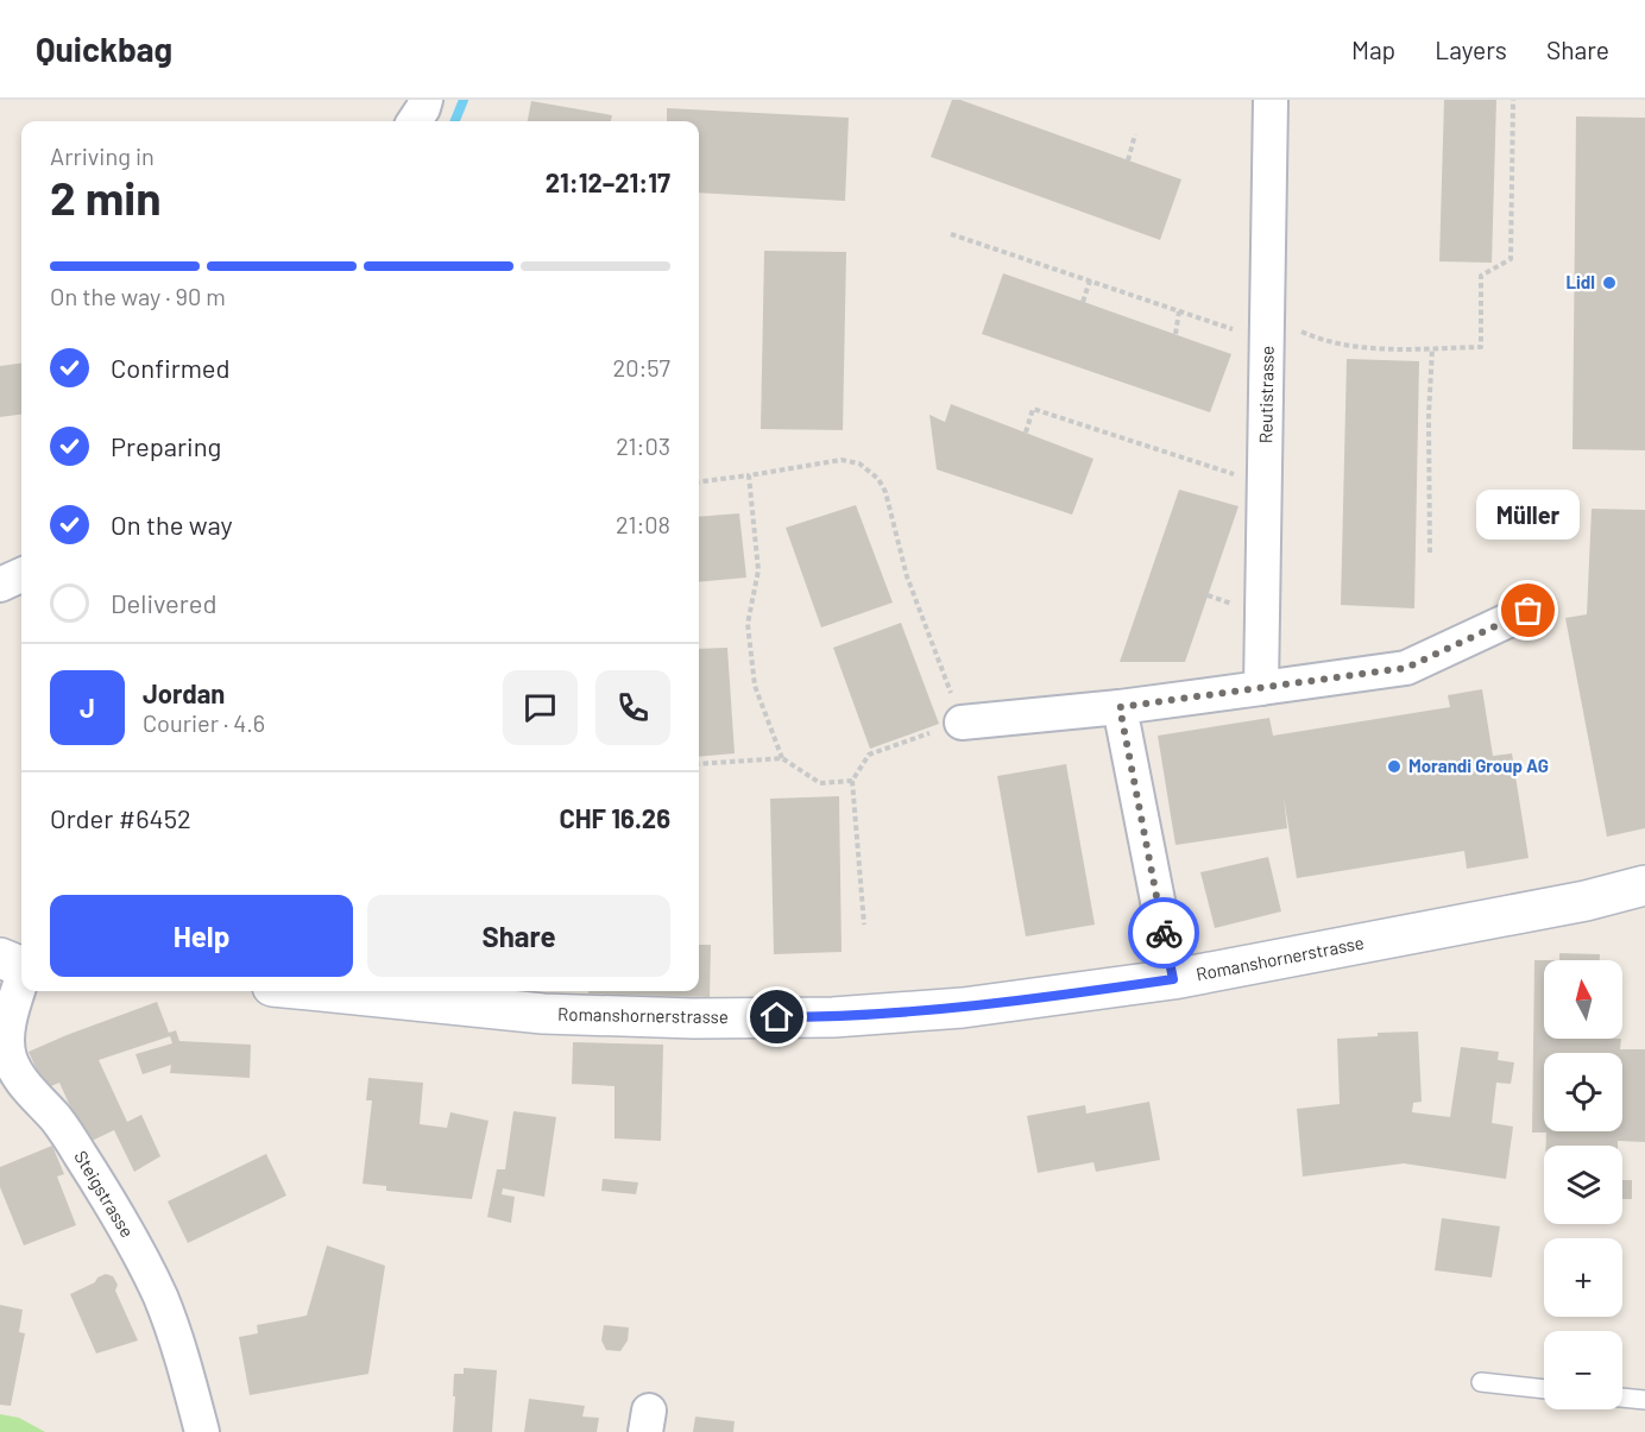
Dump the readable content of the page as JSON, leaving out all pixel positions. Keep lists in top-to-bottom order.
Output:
{
  "streets": {
    "street": ["Reutistrasse", "Romanshornerstrasse", "Steigstrasse"]
  },
  "places": ["Lidl", "Müller", "Morandi Group AG"],
  "north": "top",
  "page": {
    "header": "Quickbag",
    "nav": ["Map", "Layers", "Share"],
    "heading": ["2 min", "Arriving in", "21:12–21:17"],
    "panel": [
      "Jordan",
      "Courier · 4.6",
      "Order #6452",
      "CHF 16.26"
    ],
    "bar": "On the way · 90 m",
    "list": [
      ["Confirmed", "20:57"],
      ["Preparing", "21:03"],
      ["On the way", "21:08"],
      "Delivered"
    ],
    "bubble": "Müller",
    "round": "J",
    "buttons": ["Help", "Share"],
    "map_buttons": ["+", "−"]
  }
}
